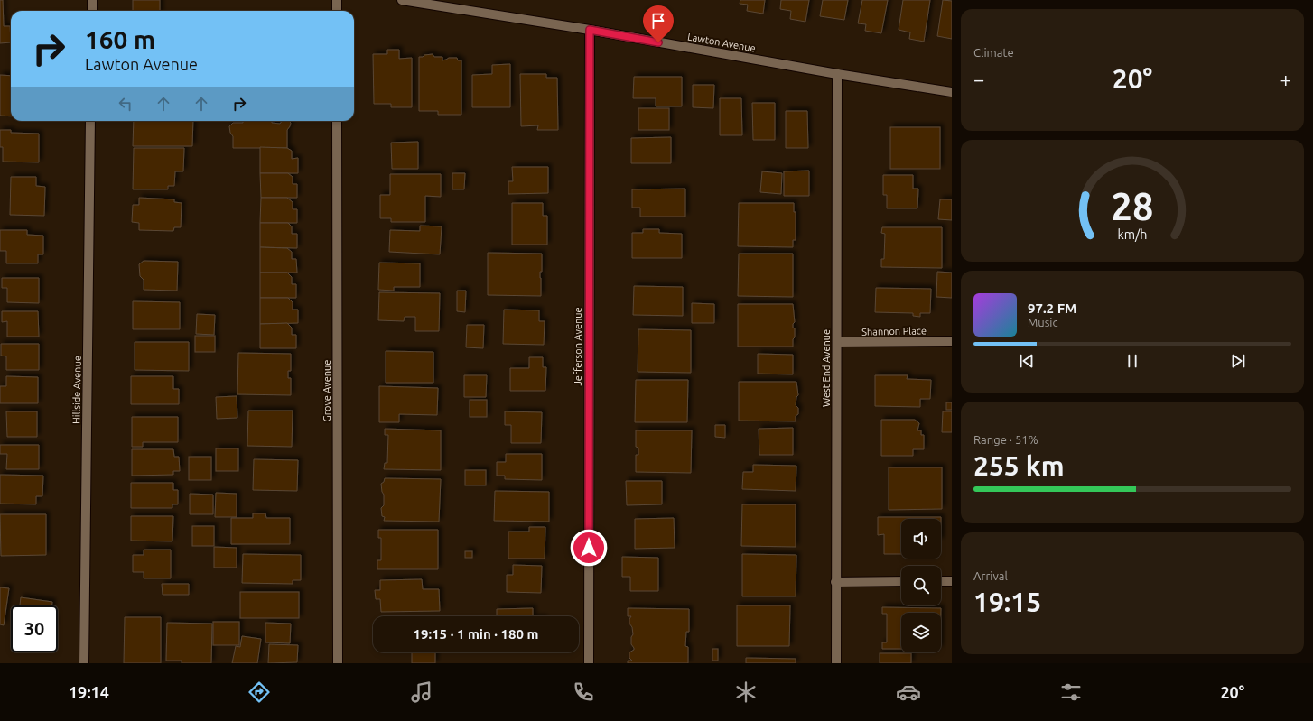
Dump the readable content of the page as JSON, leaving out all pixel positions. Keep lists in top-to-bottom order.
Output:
{
  "streets": {
    "street": [
      "Lawton Avenue",
      "Shannon Place",
      "Jefferson Avenue",
      "West End Avenue",
      "Hillside Avenue",
      "Grove Avenue"
    ]
  },
  "crossings": [
    ["Lawton Avenue", "Jefferson Avenue"],
    ["Lawton Avenue", "West End Avenue"],
    ["Shannon Place", "West End Avenue"]
  ],
  "page": {
    "tile": [
      "Climate",
      ["Range · 51%", "255 km"],
      ["Arrival", "19:15"]
    ],
    "turn": ["160 m", "Lawton Avenue"],
    "heat": ["−", "20°", "+"],
    "song": ["97.2 FM", "Music"],
    "limit": "30",
    "trip": "19:15 · 1 min · 180 m",
    "tabs": ["19:14", "20°"],
    "gauge": ["28", "km/h"]
  }
}
